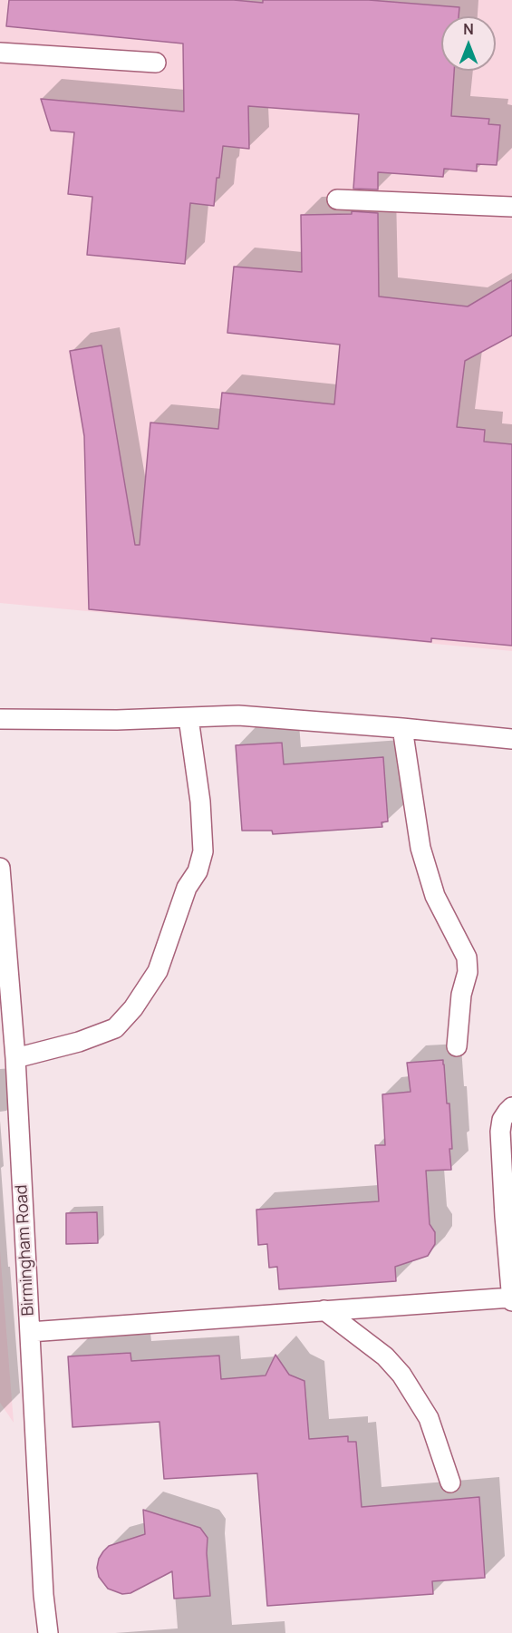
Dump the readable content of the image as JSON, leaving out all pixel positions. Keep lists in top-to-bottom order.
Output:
{
  "streets": {
    "lane": ["Birmingham Road"]
  },
  "north": "top"
}
